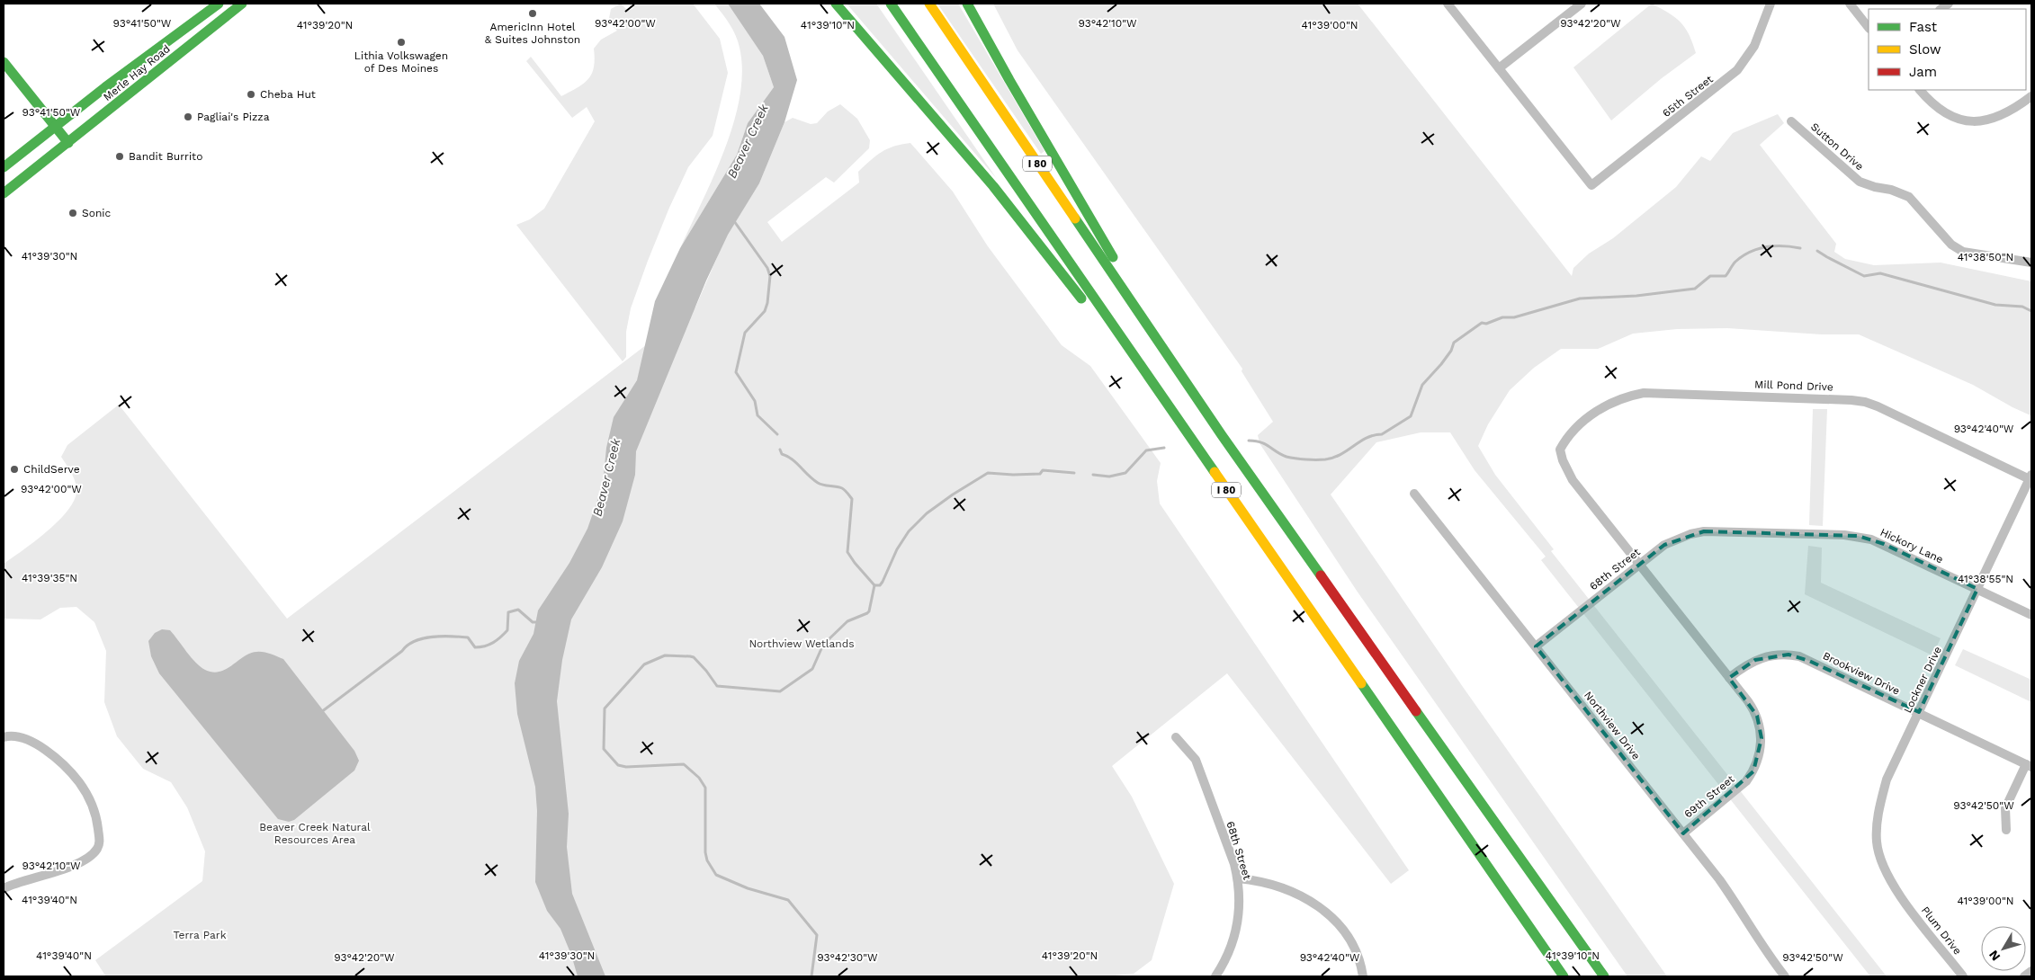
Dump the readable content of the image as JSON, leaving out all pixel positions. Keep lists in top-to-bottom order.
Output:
{
  "streets": {
    "main road": ["Merle Hay Road", "I 80"],
    "street": [
      "65th Street",
      "Sutton Drive",
      "Mill Pond Drive",
      "Hickory Lane",
      "68th Street",
      "Brookview Drive",
      "Lockner Drive",
      "Northview Drive",
      "69th Street",
      "Plum Drive"
    ]
  },
  "crossings": [
    ["Mill Pond Drive", "68th Street"],
    ["Mill Pond Drive", "Lockner Drive"],
    ["Hickory Lane", "68th Street"],
    ["Hickory Lane", "Lockner Drive"],
    ["68th Street", "Northview Drive"],
    ["Brookview Drive", "Lockner Drive"],
    ["Brookview Drive", "69th Street"],
    ["Lockner Drive", "Plum Drive"],
    ["Northview Drive", "69th Street"]
  ],
  "water": ["Beaver Creek"],
  "parks": ["Northview Wetlands", "Beaver Creek Natural Resources Area", "Terra Park"],
  "places": [
    "AmericInn Hotel & Suites Johnston",
    "Lithia Volkswagen of Des Moines",
    "Cheba Hut",
    "Pagliai's Pizza",
    "Bandit Burrito",
    "Sonic",
    "ChildServe"
  ],
  "legend": ["Fast", "Slow", "Jam"],
  "north": "bottom left",
  "coordinates": [
    "93°41'50\"W",
    "93°42'00\"W",
    "93°42'10\"W",
    "93°42'20\"W",
    "41°39'20\"N",
    "41°39'10\"N",
    "41°39'00\"N",
    "41°39'30\"N",
    "41°38'50\"N",
    "93°42'40\"W",
    "41°39'35\"N",
    "41°38'55\"N",
    "93°42'50\"W",
    "41°39'40\"N",
    "93°42'30\"W"
  ]
}
